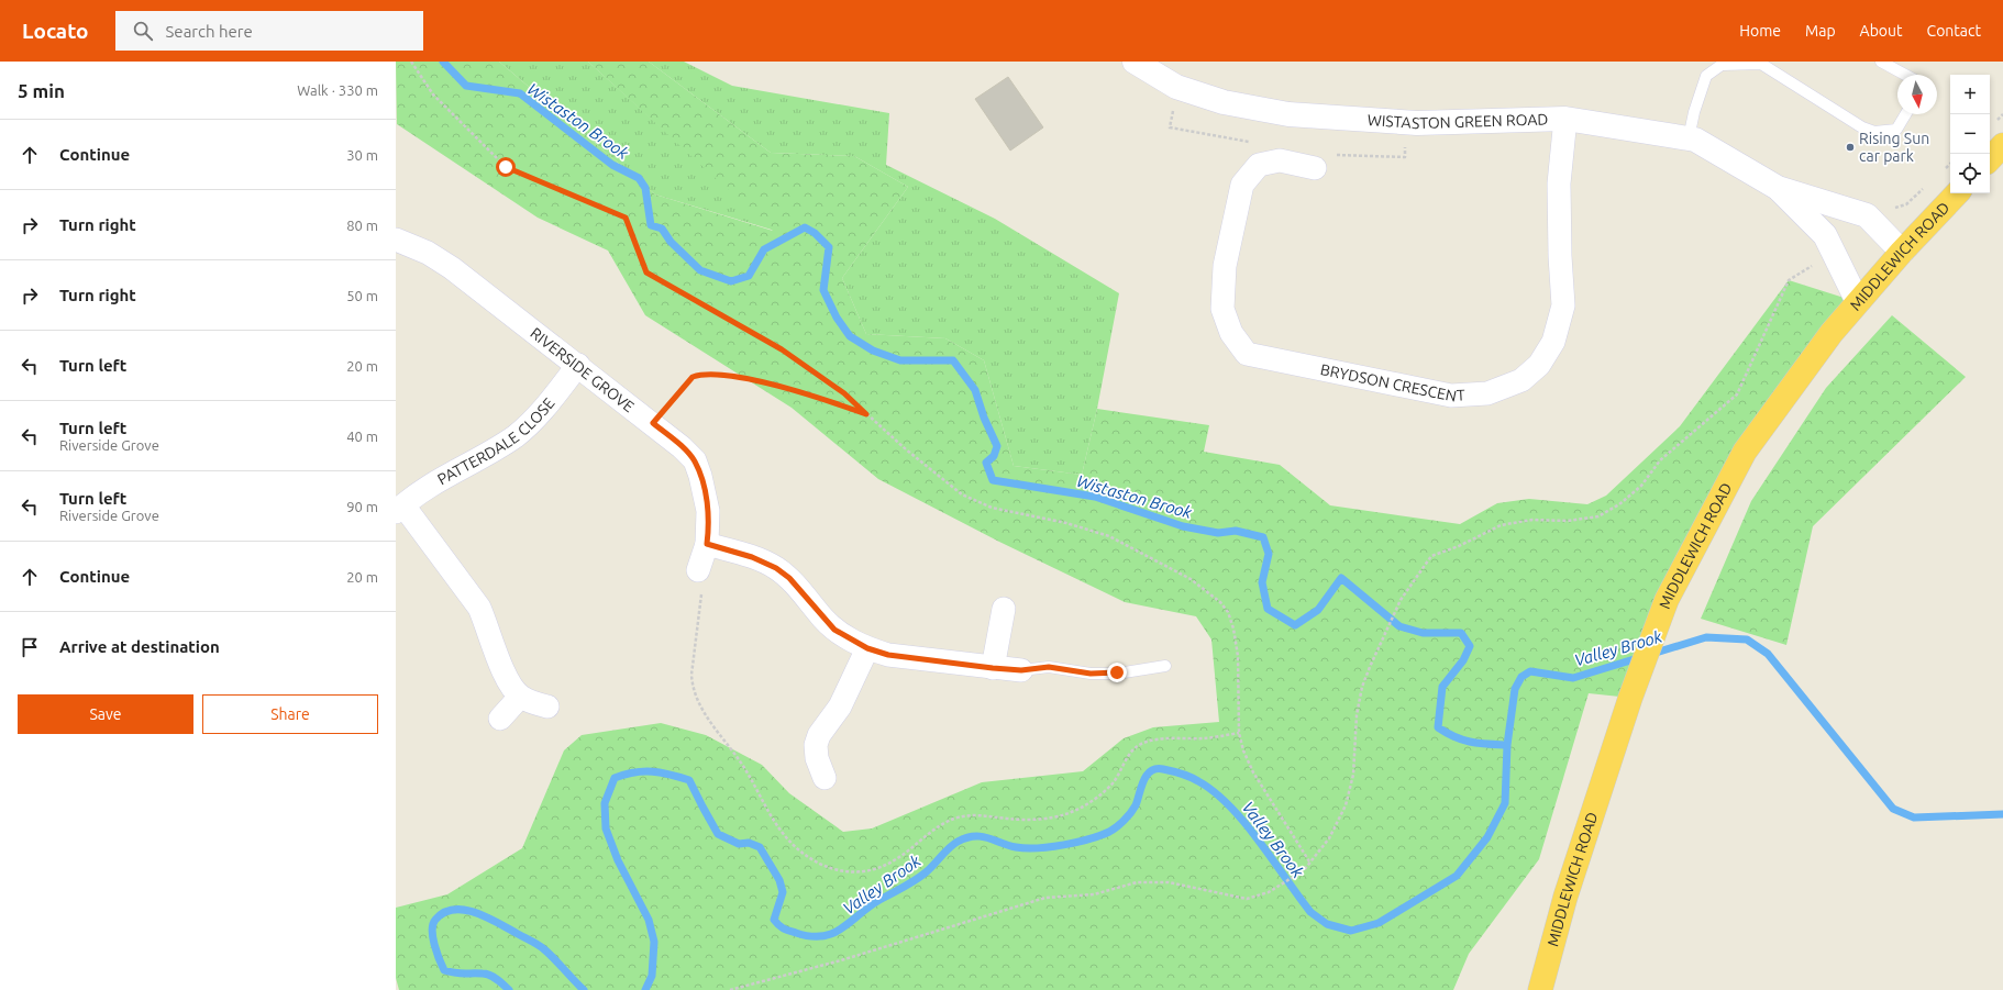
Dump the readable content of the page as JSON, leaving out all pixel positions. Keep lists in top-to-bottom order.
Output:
{
  "streets": {
    "highway": ["MIDDLEWICH ROAD"],
    "street": [
      "WISTASTON GREEN ROAD",
      "RIVERSIDE GROVE",
      "BRYDSON CRESCENT",
      "PATTERDALE CLOSE"
    ]
  },
  "crossings": [
    ["WISTASTON GREEN ROAD", "MIDDLEWICH ROAD"],
    ["WISTASTON GREEN ROAD", "BRYDSON CRESCENT"],
    ["RIVERSIDE GROVE", "PATTERDALE CLOSE"]
  ],
  "water": ["Wistaston Brook", "Valley Brook"],
  "places": ["Rising Sun car park"],
  "north": "bottom",
  "page": {
    "header": "Locato",
    "search": "Search here",
    "nav": [
      "Home",
      "Map",
      "About",
      "Contact"
    ],
    "heading": ["5 min", "Walk · 330 m"],
    "map_buttons": ["+", "−"],
    "list": [
      ["Continue", "30 m"],
      ["Turn right", "80 m"],
      ["Turn right", "50 m"],
      ["Turn left", "20 m"],
      ["Turn left", "Riverside Grove", "40 m"],
      ["Turn left", "Riverside Grove", "90 m"],
      ["Continue", "20 m"],
      "Arrive at destination"
    ],
    "buttons": ["Save", "Share"]
  }
}
